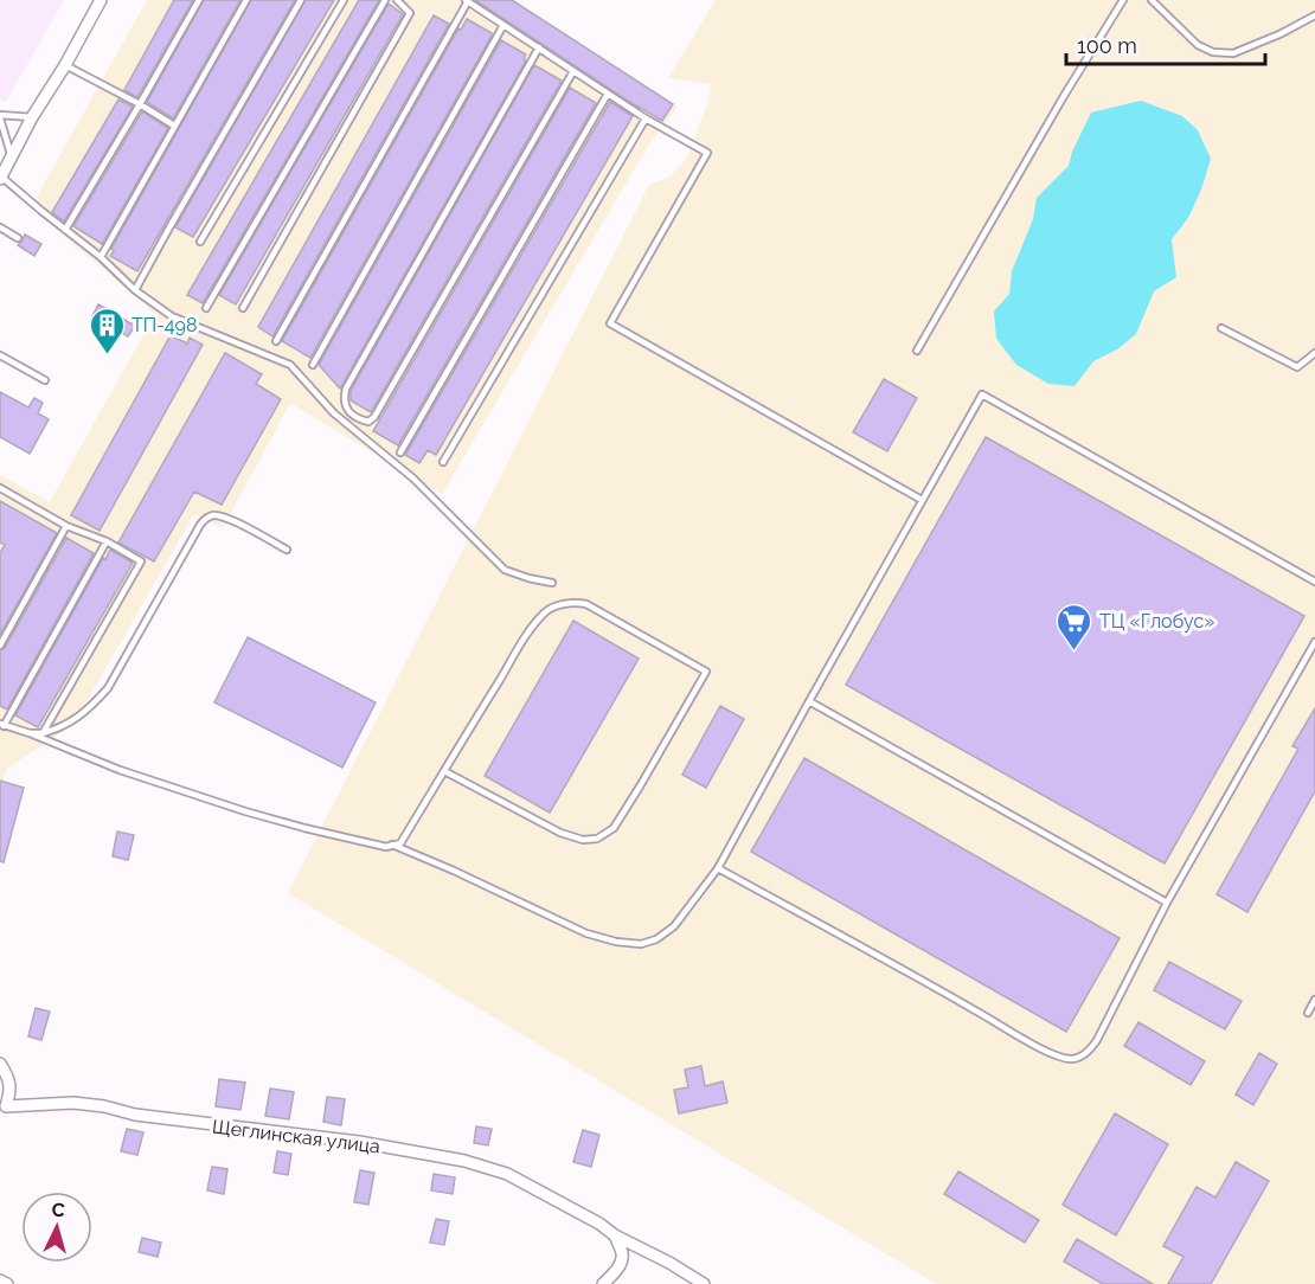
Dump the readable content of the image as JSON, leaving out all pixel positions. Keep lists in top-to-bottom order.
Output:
{
  "streets": {
    "street": ["Щеглинская улица"]
  },
  "places": {
    "building": ["ТП-498"],
    "supermarket": ["ТЦ «Глобус»"]
  },
  "scale_bar": "100 m",
  "north": "top"
}
